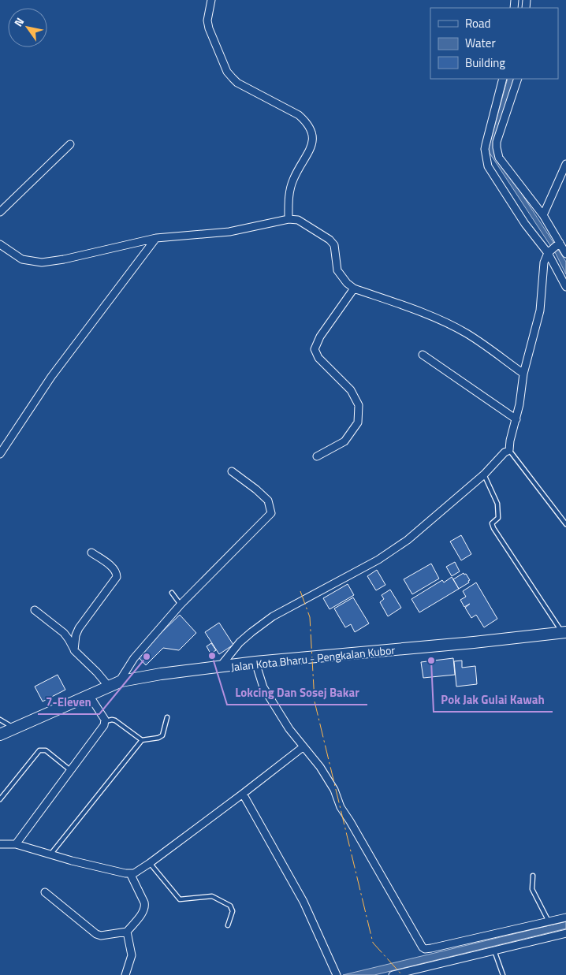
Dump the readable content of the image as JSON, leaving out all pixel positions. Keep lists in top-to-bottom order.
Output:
{
  "streets": {
    "main road": ["Jalan Kota Bharu - Pengkalan Kubor"]
  },
  "places": ["Lokcing Dan Sosej Bakar", "7-Eleven", "Pok Jak Gulai Kawah"],
  "legend": ["Road", "Water", "Building"],
  "north": "top left"
}
